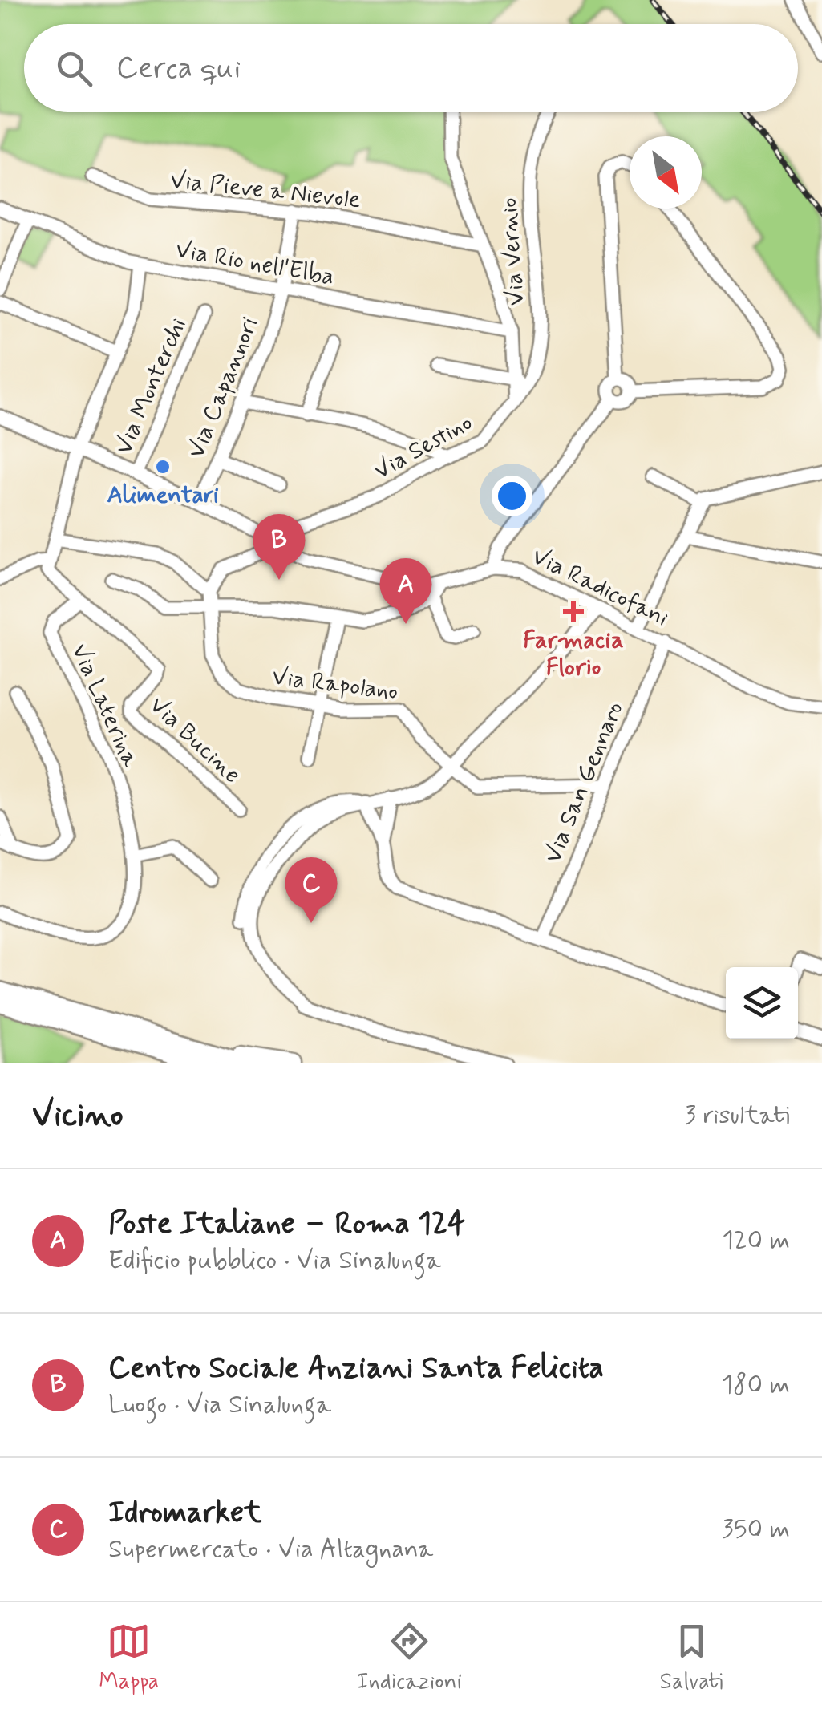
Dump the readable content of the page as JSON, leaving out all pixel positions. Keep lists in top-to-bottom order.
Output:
{
  "streets": {
    "street": [
      "Via Pieve a Nievole",
      "Via Vernio",
      "Via Rio nell'Elba",
      "Via Monterchi",
      "Via Capannori",
      "Via Sestino",
      "Via Radicofani",
      "Via Rapolano",
      "Via Laterina",
      "Via Bucine",
      "Via San Gennaro"
    ]
  },
  "crossings": [
    ["Via Pieve a Nievole", "Via Capannori"],
    ["Via Vernio", "Via Sestino"],
    ["Via Rio nell'Elba", "Via Capannori"],
    ["Via Monterchi", "Via Radicofani"],
    ["Via Capannori", "Via Radicofani"],
    ["Via Sestino", "Via Radicofani"],
    ["Via Radicofani", "Via San Gennaro"],
    ["Via Rapolano", "Via San Gennaro"],
    ["Via Laterina", "Via Bucine"]
  ],
  "places": {
    "other": ["Alimentari"],
    "health": ["Farmacia Florio"]
  },
  "north": "bottom right",
  "page": {
    "search": "Cerca qui",
    "pins": ["B", "A", "C"],
    "heading": ["Vicino", "3 risultati"],
    "list": [
      {
        "mark": "A",
        "name": "Poste Italiane – Roma 124",
        "note": "Edificio pubblico · Via Sinalunga",
        "value": "120 m"
      },
      {
        "mark": "B",
        "name": "Centro Sociale Anziani Santa Felicita",
        "note": "Luogo · Via Sinalunga",
        "value": "180 m"
      },
      {
        "mark": "C",
        "name": "Idromarket",
        "note": "Supermercato · Via Altagnana",
        "value": "350 m"
      }
    ],
    "nav": ["Mappa", "Indicazioni", "Salvati"]
  }
}
